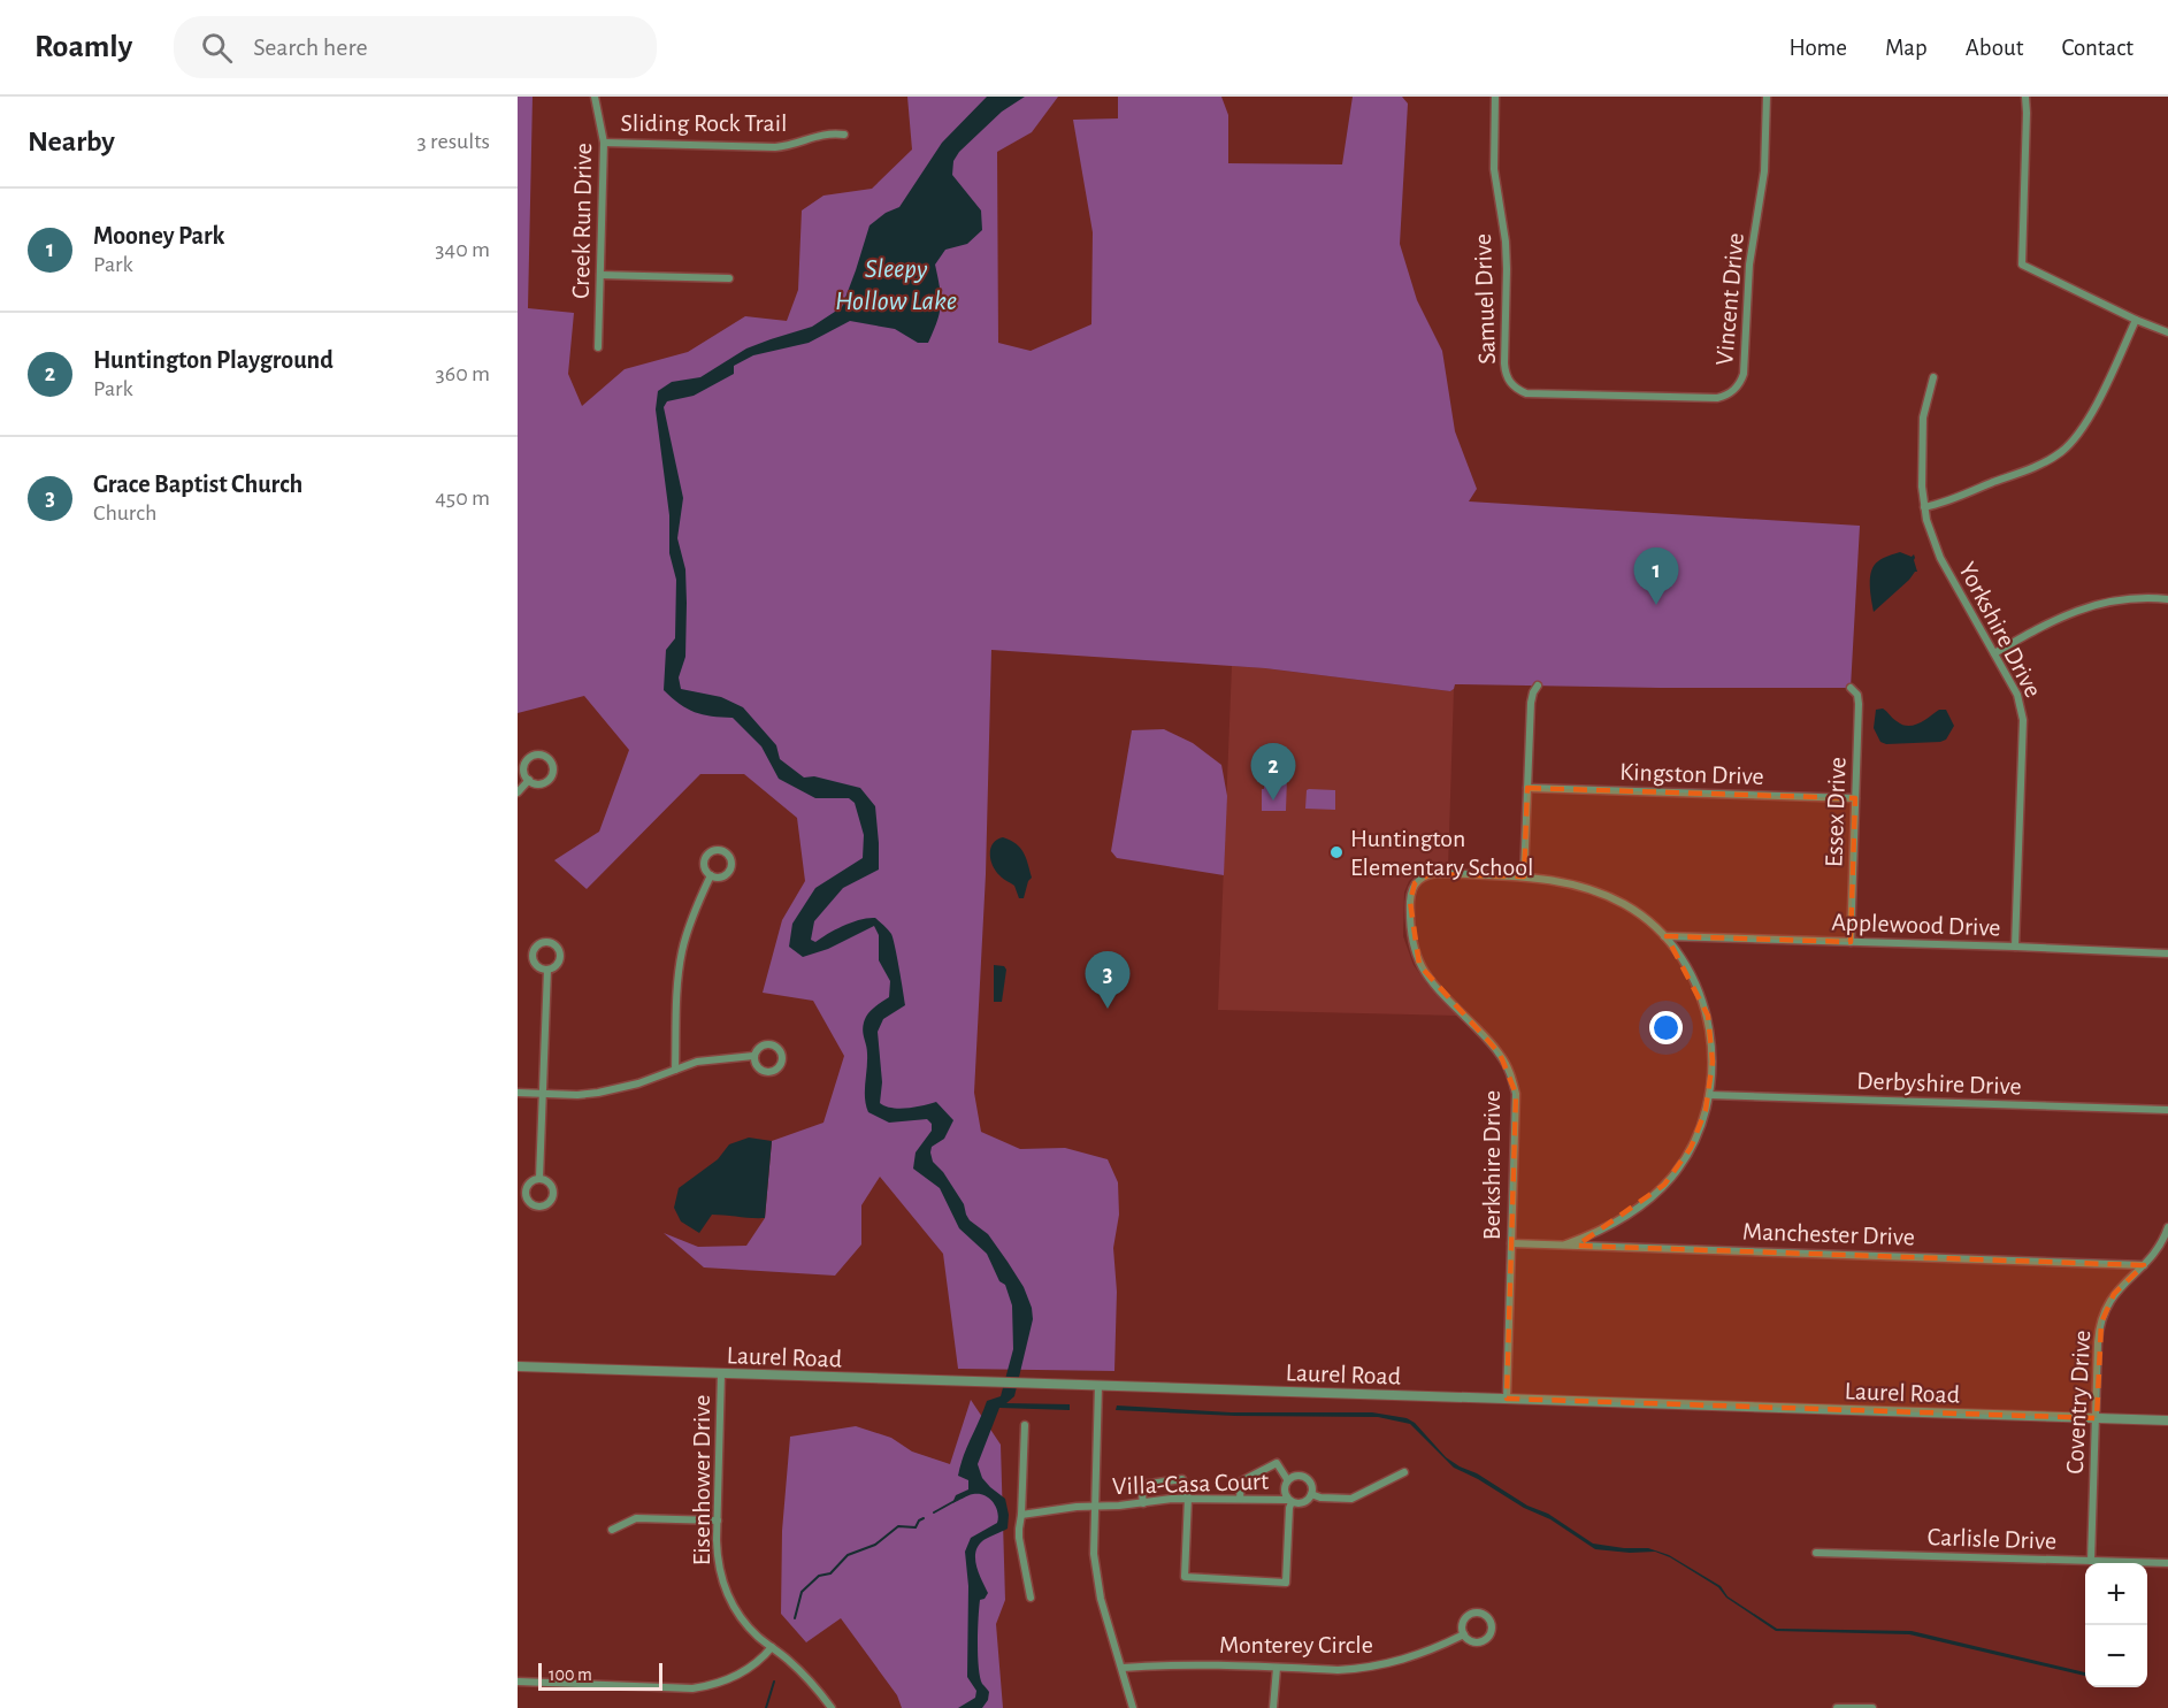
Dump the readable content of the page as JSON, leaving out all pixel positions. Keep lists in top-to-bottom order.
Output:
{
  "streets": {
    "street": [
      "Sliding Rock Trail",
      "Creek Run Drive",
      "Samuel Drive",
      "Vincent Drive",
      "Yorkshire Drive",
      "Kingston Drive",
      "Essex Drive",
      "Applewood Drive",
      "Derbyshire Drive",
      "Berkshire Drive",
      "Manchester Drive",
      "Laurel Road",
      "Coventry Drive",
      "Eisenhower Drive",
      "Villa-Casa Court",
      "Carlisle Drive",
      "Monterey Circle"
    ]
  },
  "crossings": [
    ["Sliding Rock Trail", "Creek Run Drive"],
    ["Samuel Drive", "Vincent Drive"],
    ["Yorkshire Drive", "Applewood Drive"],
    ["Kingston Drive", "Essex Drive"],
    ["Essex Drive", "Applewood Drive"],
    ["Berkshire Drive", "Manchester Drive"],
    ["Berkshire Drive", "Laurel Road"],
    ["Manchester Drive", "Coventry Drive"],
    ["Laurel Road", "Coventry Drive"],
    ["Laurel Road", "Eisenhower Drive"],
    ["Coventry Drive", "Carlisle Drive"]
  ],
  "water": ["Sleepy Hollow Lake"],
  "places": ["Huntington Elementary School"],
  "scale_bar": "100 m",
  "page": {
    "header": "Roamly",
    "search": "Search here",
    "nav": [
      "Home",
      "Map",
      "About",
      "Contact"
    ],
    "heading": ["Nearby", "3 results"],
    "list": [
      {
        "mark": "1",
        "name": "Mooney Park",
        "note": "Park",
        "value": "340 m"
      },
      {
        "mark": "2",
        "name": "Huntington Playground",
        "note": "Park",
        "value": "360 m"
      },
      {
        "mark": "3",
        "name": "Grace Baptist Church",
        "note": "Church",
        "value": "450 m"
      }
    ],
    "pins": ["1", "2", "3"],
    "map_buttons": ["+", "−"],
    "scale": "100 m"
  }
}
